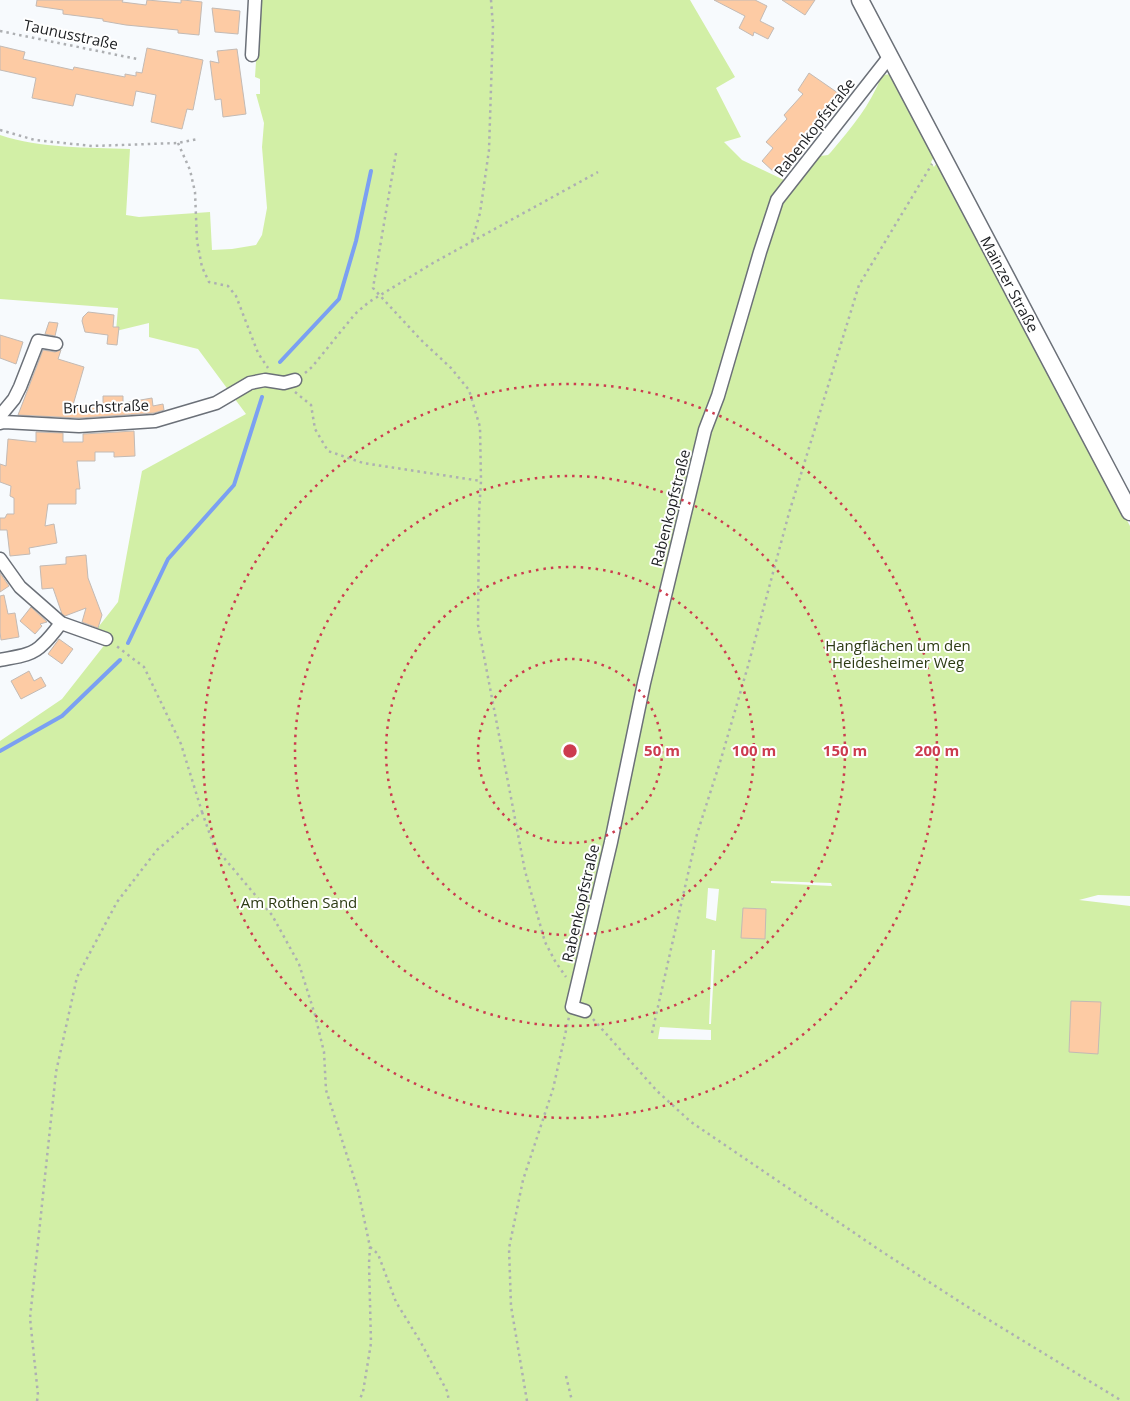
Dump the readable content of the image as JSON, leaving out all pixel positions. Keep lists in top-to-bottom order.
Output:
{
  "streets": {
    "main road": ["Mainzer Straße"],
    "street": ["Rabenkopfstraße", "Bruchstraße"],
    "path": ["Taunusstraße"]
  },
  "crossings": [
    ["Rabenkopfstraße", "Mainzer Straße"]
  ],
  "parks": ["Hangflächen um den Heidesheimer Weg", "Am Rothen Sand"],
  "rings": [
    "50 m",
    "100 m",
    "150 m",
    "200 m"
  ]
}
